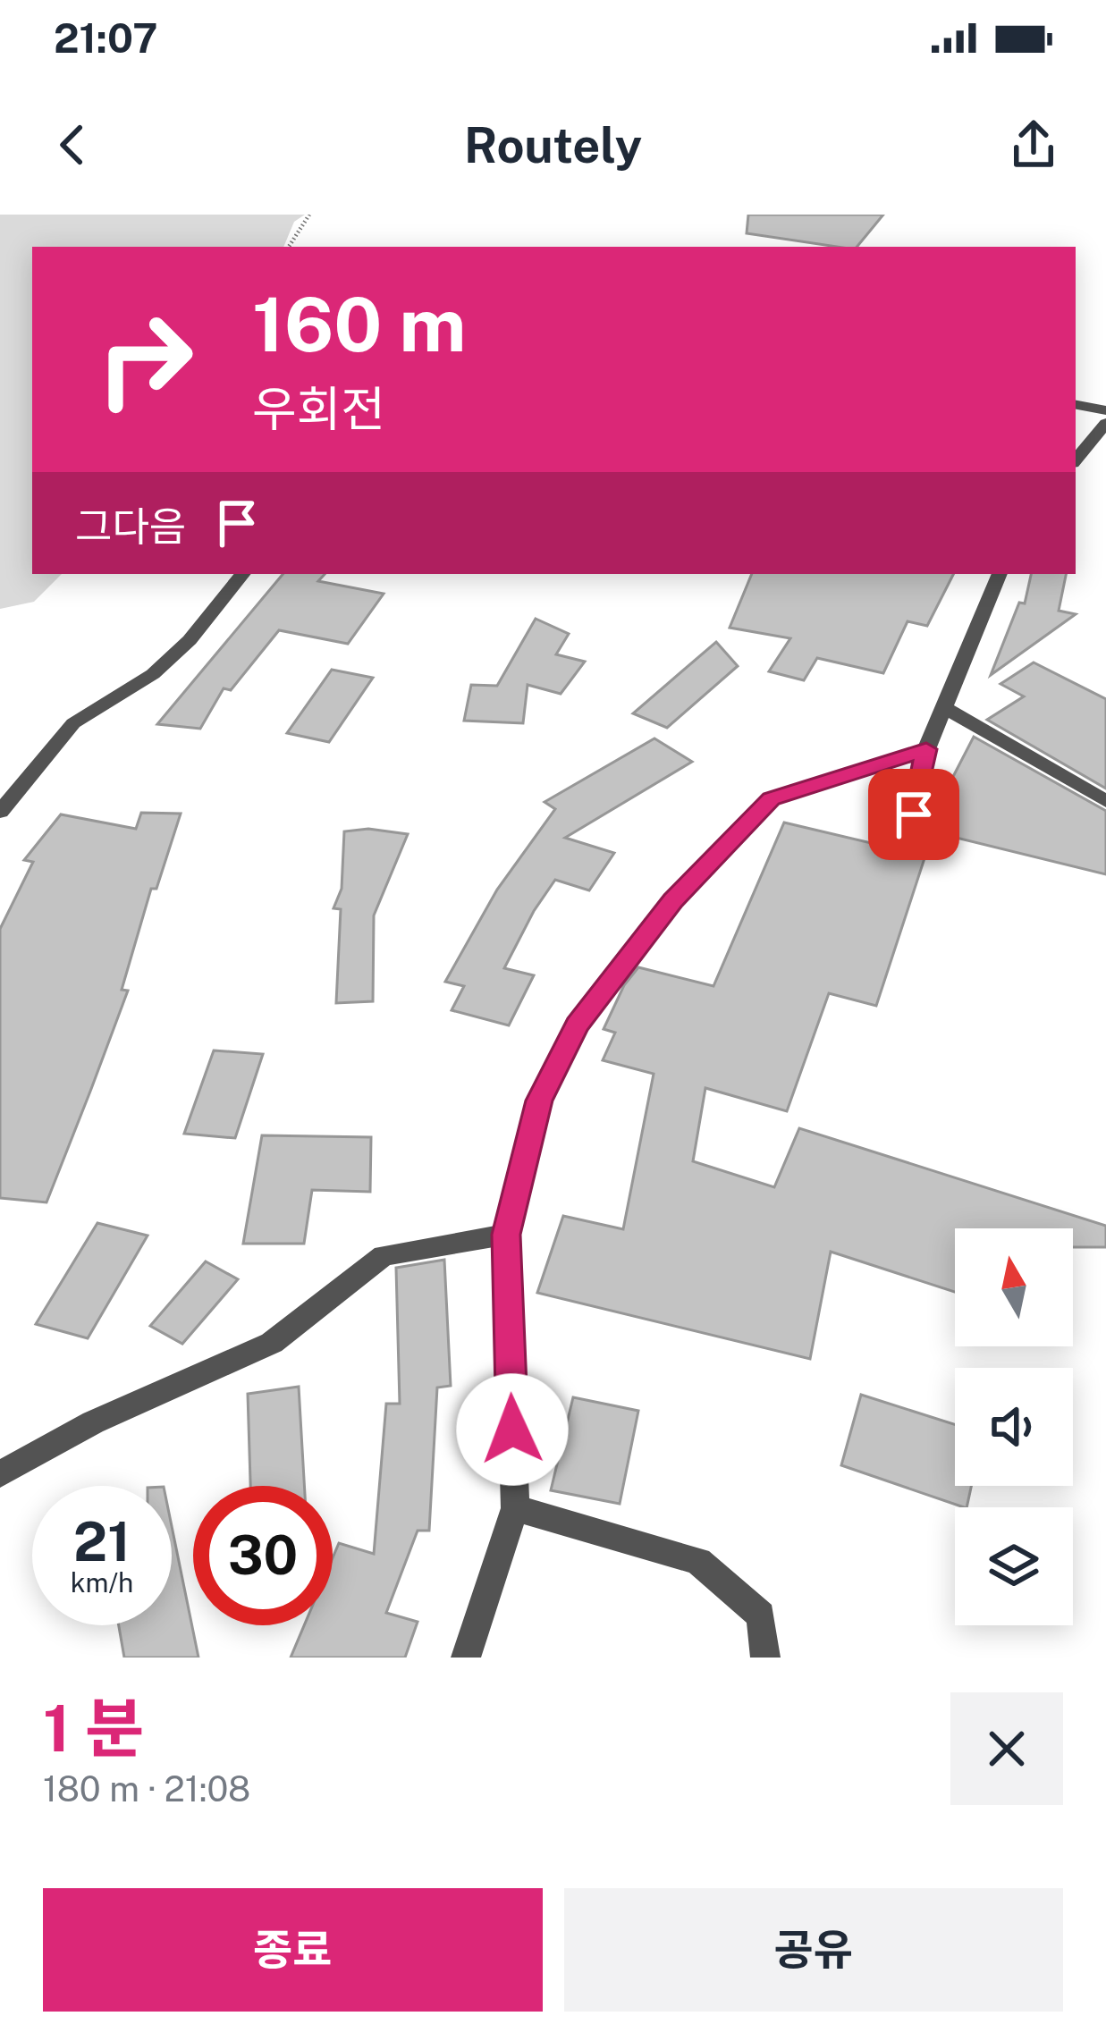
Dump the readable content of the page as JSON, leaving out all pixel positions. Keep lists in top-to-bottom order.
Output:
{
  "north": "top",
  "page": {
    "status": "21:07",
    "header": "Routely",
    "turn": ["160 m", "우회전"],
    "then": "그다음",
    "speed": "21 km/h",
    "limit": "30",
    "heading": ["1 분", "180 m · 21:08"],
    "buttons": ["종료", "공유"]
  }
}
